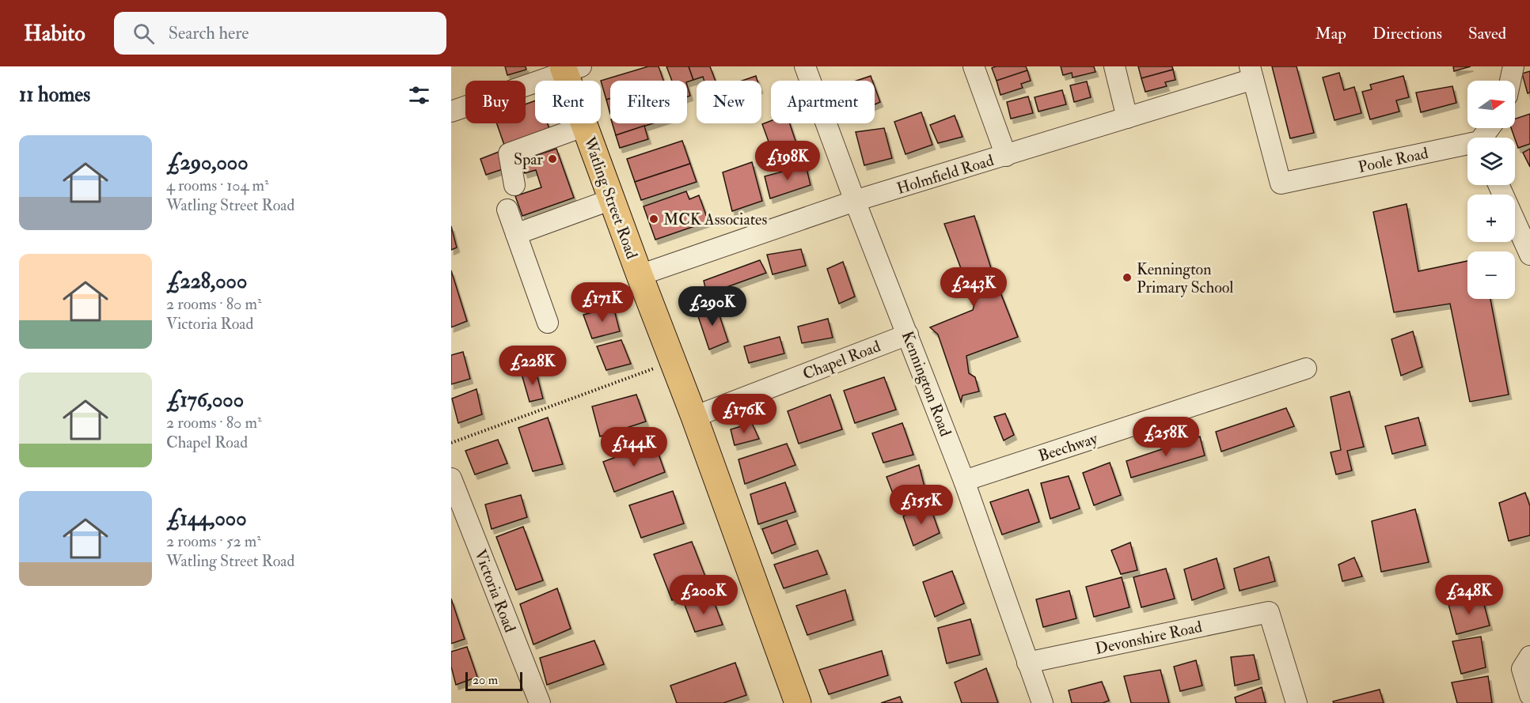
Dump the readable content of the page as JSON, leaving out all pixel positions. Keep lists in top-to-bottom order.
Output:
{
  "streets": {
    "main road": ["Watling Street Road"],
    "street": [
      "Poole Road",
      "Holmfield Road",
      "Chapel Road",
      "Kennington Road",
      "Beechway",
      "Victoria Road",
      "Devonshire Road"
    ]
  },
  "crossings": [
    ["Poole Road", "Holmfield Road"],
    ["Holmfield Road", "Watling Street Road"],
    ["Holmfield Road", "Kennington Road"],
    ["Watling Street Road", "Chapel Road"],
    ["Chapel Road", "Kennington Road"],
    ["Kennington Road", "Beechway"],
    ["Kennington Road", "Devonshire Road"]
  ],
  "places": ["Spar", "MCK Associates", "Kennington Primary School"],
  "scale_bar": "20 m",
  "north": "right",
  "page": {
    "header": "Habito",
    "search": "Search here",
    "nav": ["Map", "Directions", "Saved"],
    "heading": "11 homes",
    "map_buttons": ["+", "−"],
    "chip": [
      "Buy",
      "Rent",
      "Filters",
      "New",
      "Apartment"
    ],
    "list": [
      {
        "name": "£290,000",
        "note": "4 rooms · 104 m² · Watling Street Road"
      },
      {
        "name": "£228,000",
        "note": "2 rooms · 80 m² · Victoria Road"
      },
      {
        "name": "£176,000",
        "note": "2 rooms · 80 m² · Chapel Road"
      },
      {
        "name": "£144,000",
        "note": "2 rooms · 52 m² · Watling Street Road"
      }
    ],
    "price": [
      "£198K",
      "£243K",
      "£171K",
      "£290K",
      "£228K",
      "£176K",
      "£258K",
      "£144K",
      "£155K",
      "£200K",
      "£248K"
    ],
    "scale": "20 m"
  }
}
